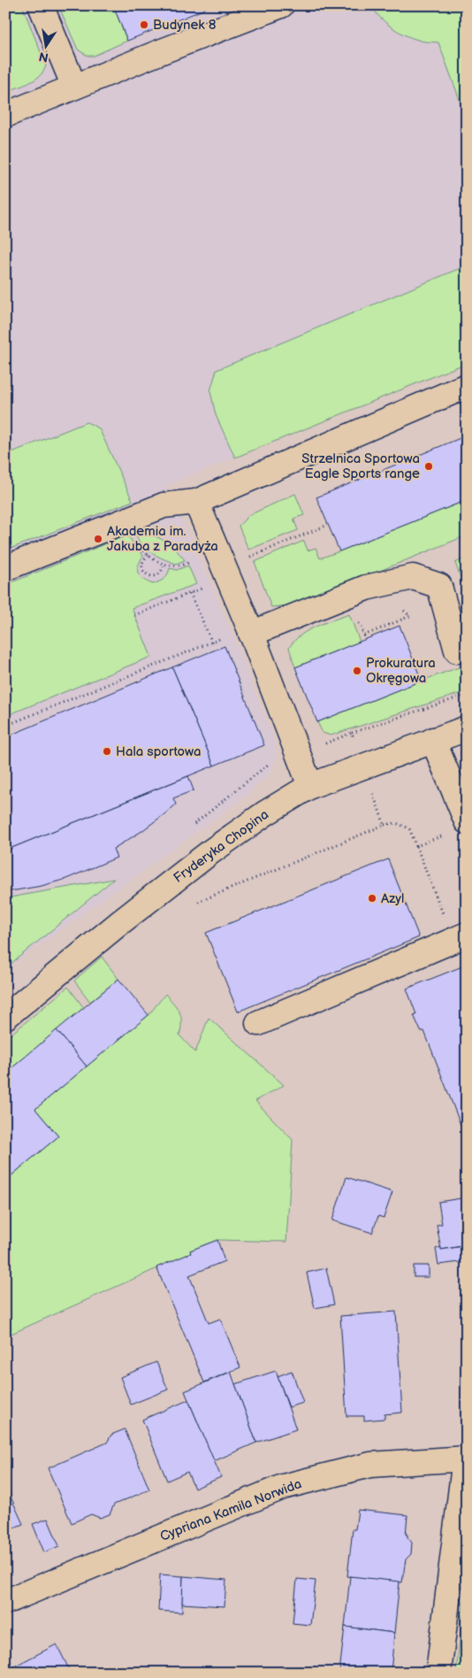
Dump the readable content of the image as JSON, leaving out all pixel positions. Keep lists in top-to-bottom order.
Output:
{
  "streets": {
    "street": ["Fryderyka Chopina", "Cypriana Kamila Norwida"]
  },
  "places": [
    "Budynek 8",
    "Strzelnica Sportowa Eagle Sports range",
    "Akademia im. Jakuba z Paradyża",
    "Prokuratura Okręgowa",
    "Hala sportowa",
    "Azyl"
  ],
  "north": "bottom"
}
